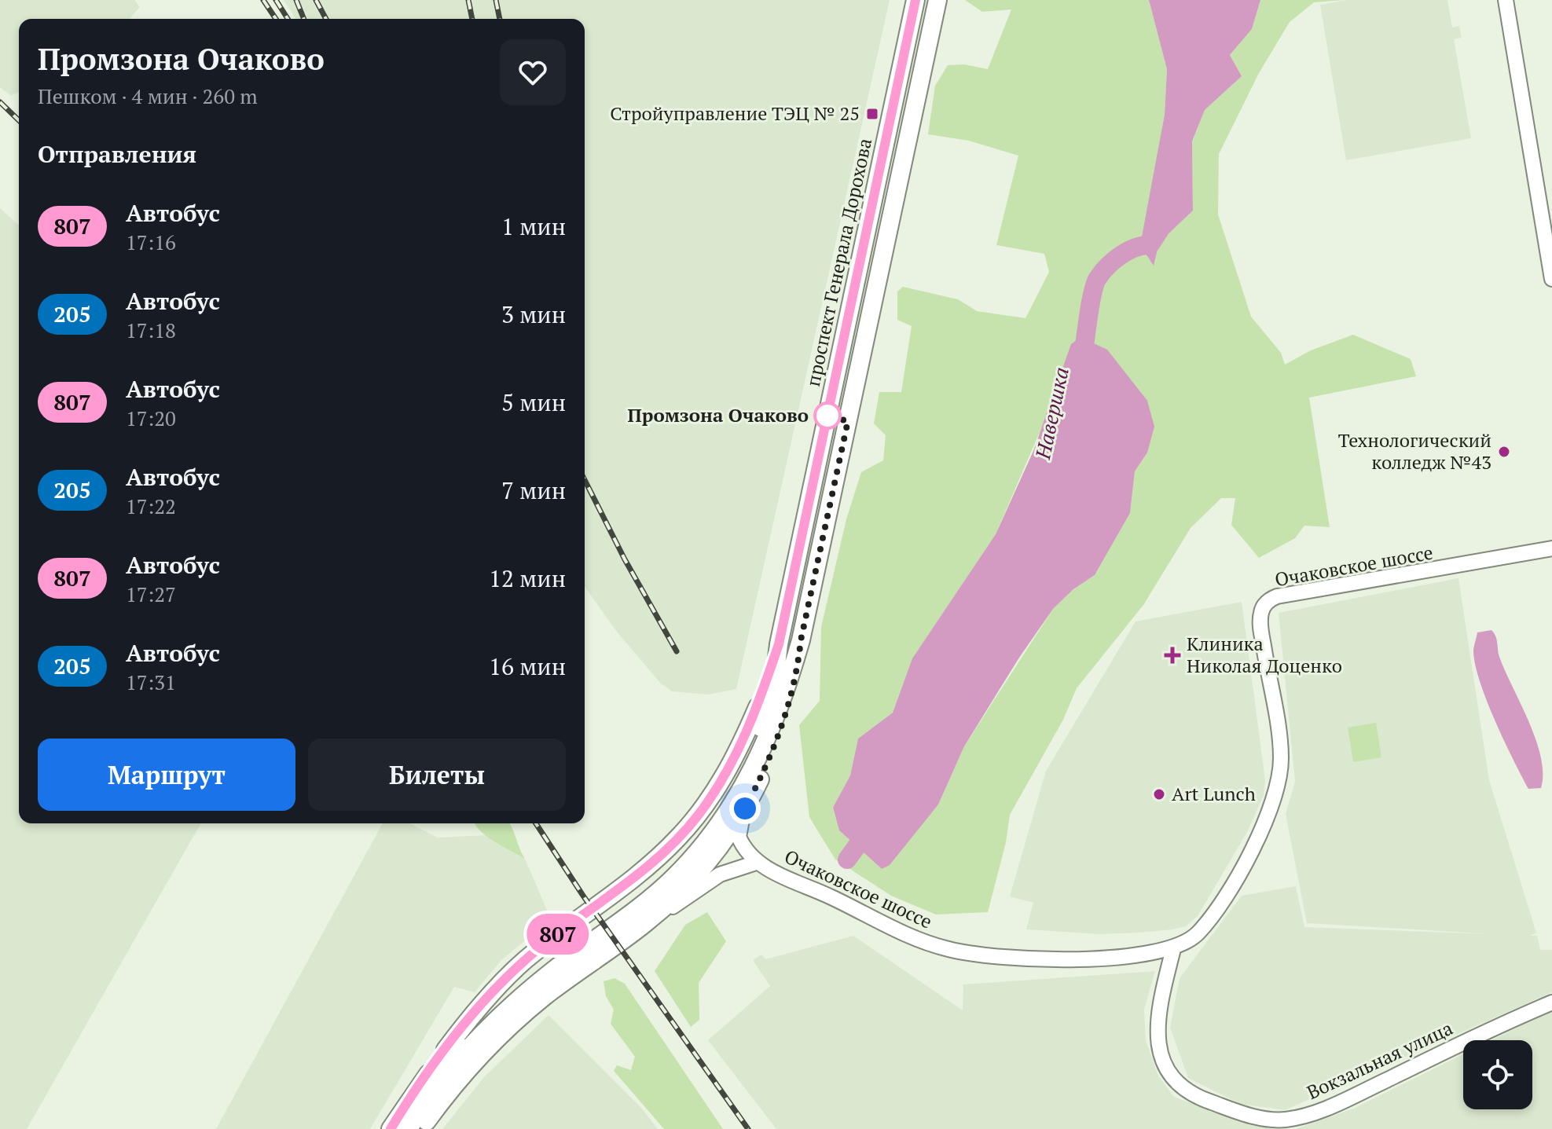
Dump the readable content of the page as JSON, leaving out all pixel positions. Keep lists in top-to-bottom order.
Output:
{
  "streets": {
    "main road": ["проспект Генерала Дорохова"],
    "street": ["Очаковское шоссе", "Вокзальная улица"]
  },
  "crossings": [
    ["Очаковское шоссе", "Вокзальная улица"]
  ],
  "water": ["Навершка"],
  "places": {
    "transit": ["Стройуправление ТЭЦ № 25"],
    "other": ["Промзона Очаково", "Технологический колледж №43", "Art Lunch"],
    "health": ["Клиника Николая Доценко"]
  },
  "lines": ["bus line 807"],
  "page": {
    "on_map": "807",
    "heading": [
      ["Промзона Очаково", "Пешком · 4 мин · 260 m"],
      "Отправления"
    ],
    "list": [
      {
        "mark": "807",
        "name": "Автобус",
        "note": "17:16",
        "value": "1 мин"
      },
      {
        "mark": "205",
        "name": "Автобус",
        "note": "17:18",
        "value": "3 мин"
      },
      {
        "mark": "807",
        "name": "Автобус",
        "note": "17:20",
        "value": "5 мин"
      },
      {
        "mark": "205",
        "name": "Автобус",
        "note": "17:22",
        "value": "7 мин"
      },
      {
        "mark": "807",
        "name": "Автобус",
        "note": "17:27",
        "value": "12 мин"
      },
      {
        "mark": "205",
        "name": "Автобус",
        "note": "17:31",
        "value": "16 мин"
      }
    ],
    "buttons": ["Маршрут", "Билеты"]
  }
}
